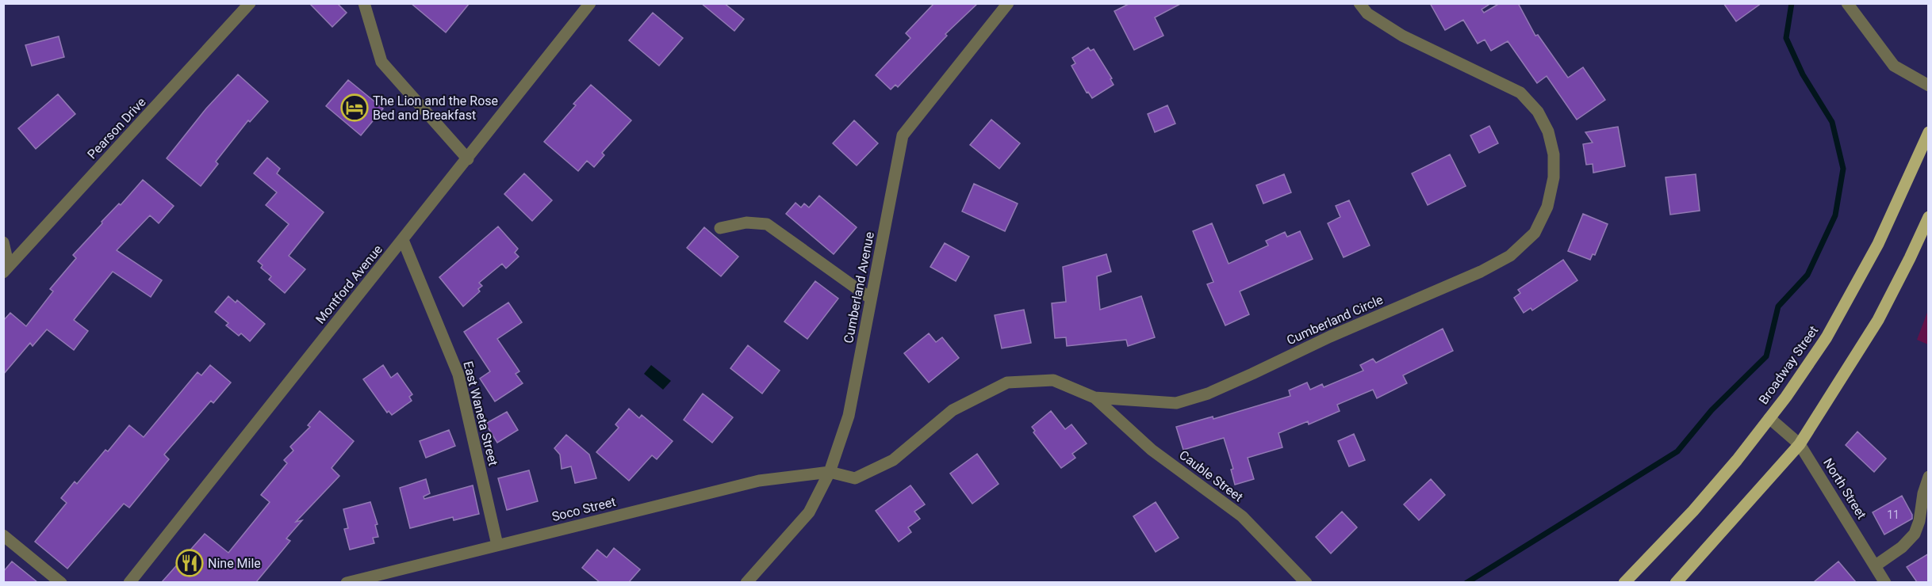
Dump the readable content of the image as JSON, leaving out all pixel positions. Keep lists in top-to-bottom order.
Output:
{
  "streets": {
    "main road": ["Broadway Street"],
    "street": [
      "Pearson Drive",
      "Montford Avenue",
      "Cumberland Avenue",
      "Cumberland Circle",
      "East Waneta Street",
      "Cauble Street",
      "North Street",
      "Soco Street"
    ]
  },
  "crossings": [
    ["Montford Avenue", "East Waneta Street"],
    ["Cumberland Avenue", "Cumberland Circle"],
    ["Cumberland Avenue", "Soco Street"],
    ["Cumberland Circle", "Cauble Street"],
    ["Cumberland Circle", "Soco Street"],
    ["Broadway Street", "North Street"],
    ["East Waneta Street", "Soco Street"]
  ],
  "places": {
    "hotel": ["The Lion and the Rose Bed and Breakfast"],
    "restaurant": ["Nine Mile"]
  },
  "house_numbers": ["11"]
}
